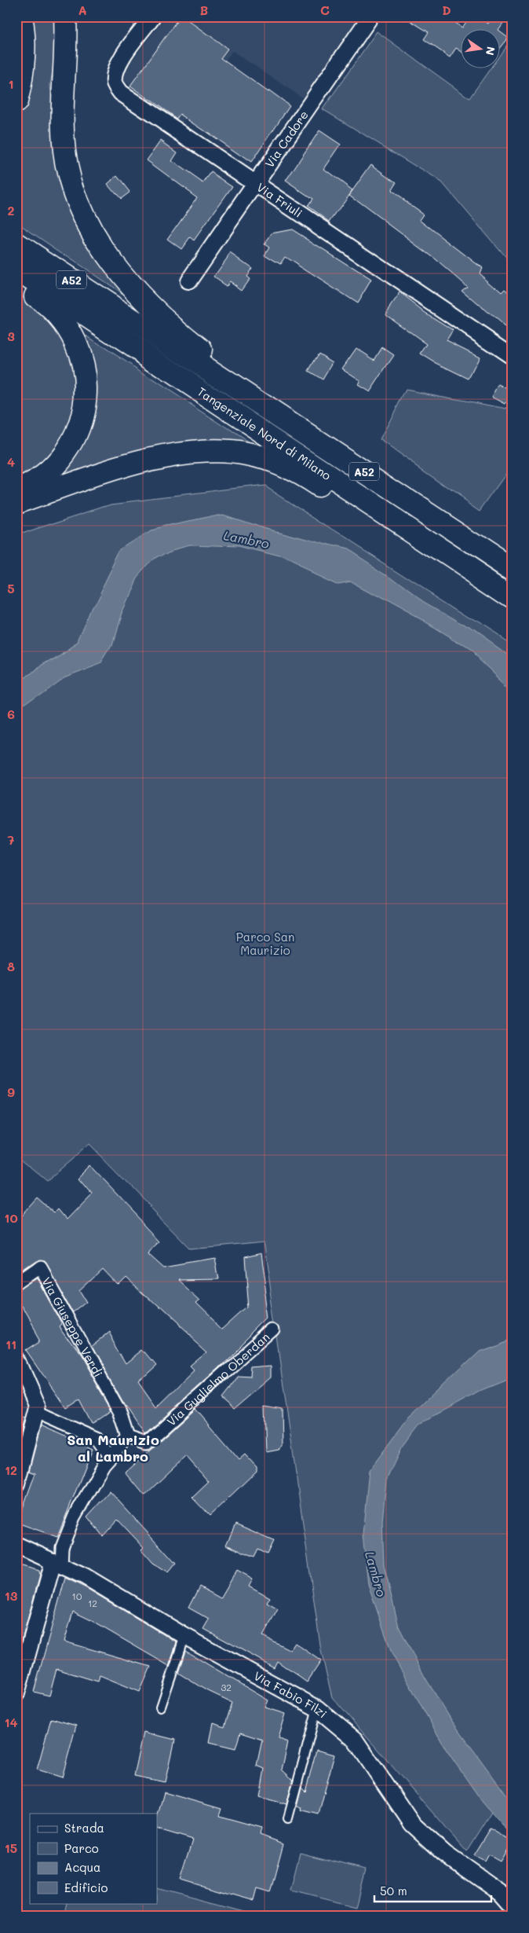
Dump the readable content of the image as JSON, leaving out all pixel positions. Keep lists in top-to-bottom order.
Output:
{
  "streets": {
    "highway": ["A52", "Tangenziale Nord di Milano"],
    "street": [
      "Via Cadore",
      "Via Friuli",
      "Via Giuseppe Verdi",
      "Via Guglielmo Oberdan",
      "Via Fabio Filzi"
    ]
  },
  "crossings": [
    ["Via Cadore", "Via Friuli"],
    ["Via Giuseppe Verdi", "Via Guglielmo Oberdan"]
  ],
  "districts": ["San Maurizio al Lambro"],
  "water": ["Lambro"],
  "parks": ["Parco San Maurizio"],
  "house_numbers": ["10", "12", "32"],
  "legend": [
    "Strada",
    "Parco",
    "Acqua",
    "Edificio"
  ],
  "scale_bar": "50 m",
  "north": "right",
  "grid": {
    "columns": [
      "A",
      "B",
      "C",
      "D"
    ],
    "rows": [
      "1",
      "2",
      "3",
      "4",
      "5",
      "6",
      "7",
      "8",
      "9",
      "10",
      "11",
      "12",
      "13",
      "14",
      "15"
    ]
  }
}
